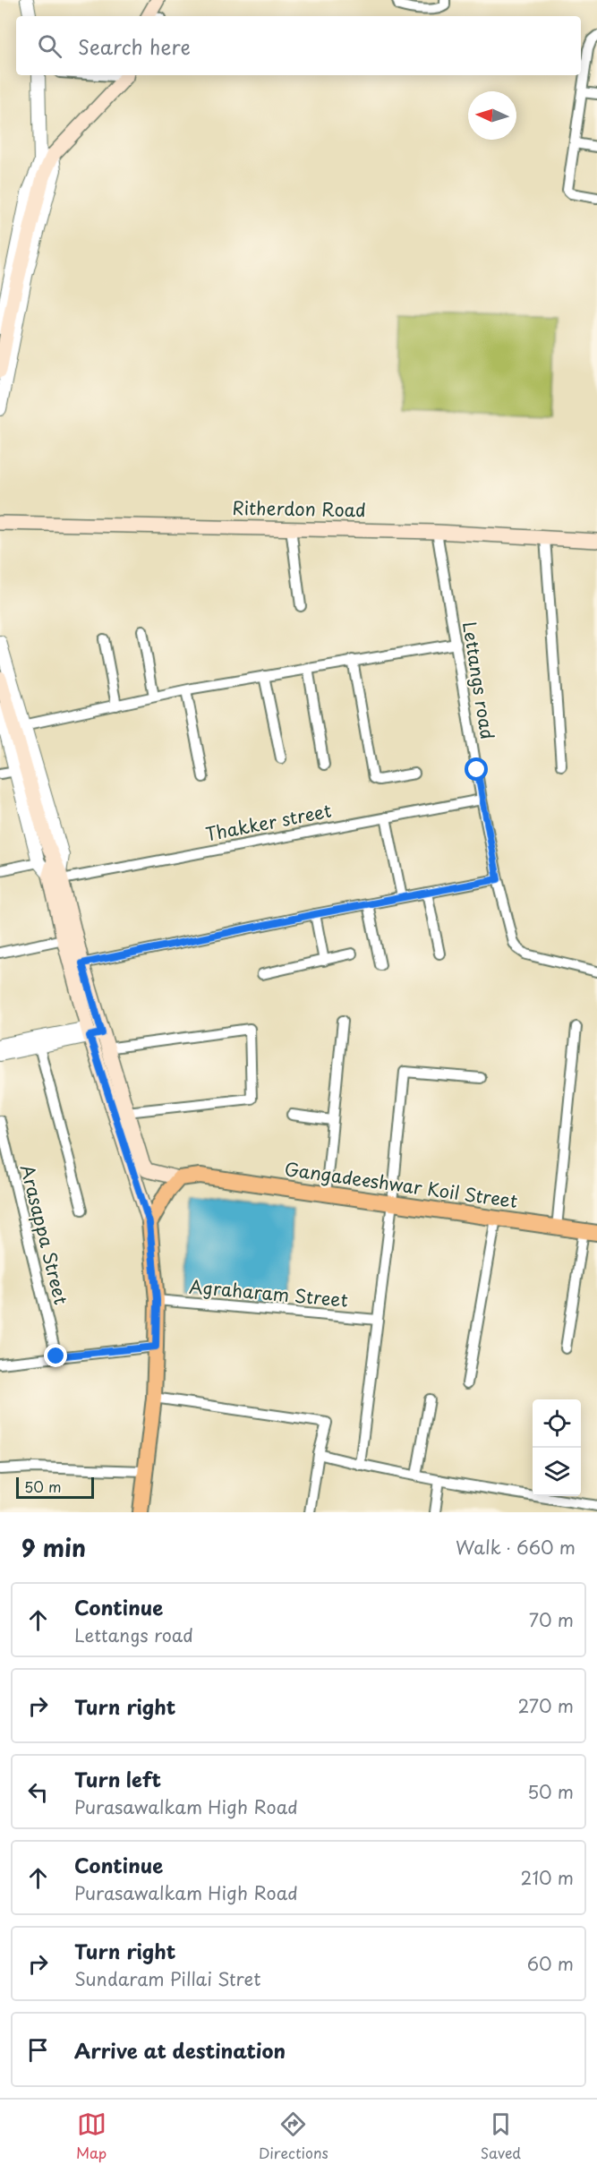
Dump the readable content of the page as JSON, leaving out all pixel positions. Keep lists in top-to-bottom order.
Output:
{
  "streets": {
    "main road": ["Ritherdon Road", "Gangadeeshwar Koil Street"],
    "street": [
      "Lettangs road",
      "Thakker street",
      "Arasappa Street",
      "Agraharam Street"
    ]
  },
  "crossings": [
    ["Ritherdon Road", "Lettangs road"],
    ["Lettangs road", "Thakker street"]
  ],
  "scale_bar": "50 m",
  "north": "left",
  "page": {
    "search": "Search here",
    "scale": "50 m",
    "heading": ["9 min", "Walk · 660 m"],
    "list": [
      ["Continue", "Lettangs road", "70 m"],
      ["Turn right", "270 m"],
      ["Turn left", "Purasawalkam High Road", "50 m"],
      ["Continue", "Purasawalkam High Road", "210 m"],
      ["Turn right", "Sundaram Pillai Stret", "60 m"],
      "Arrive at destination"
    ],
    "nav": ["Map", "Directions", "Saved"]
  }
}
